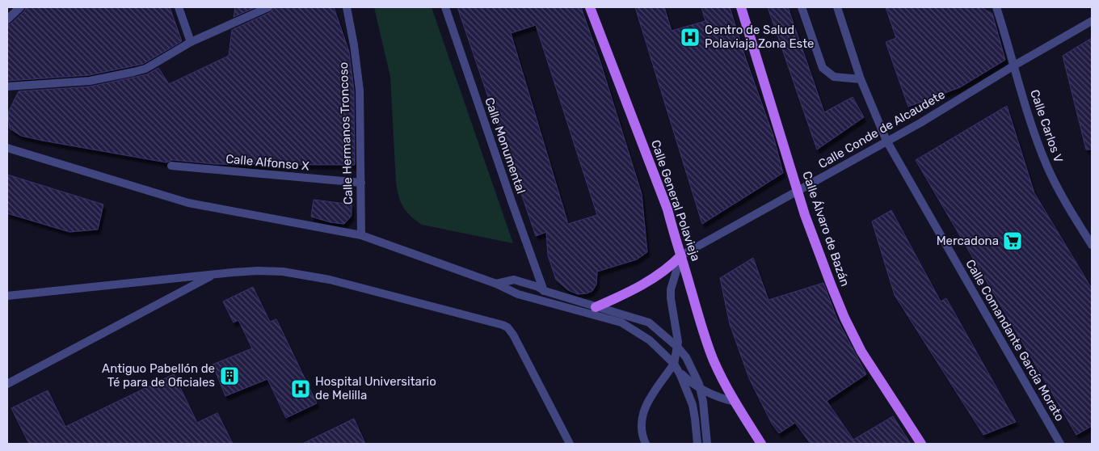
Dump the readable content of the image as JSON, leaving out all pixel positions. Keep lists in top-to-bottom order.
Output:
{
  "streets": {
    "main road": ["Calle General Polavieja", "Calle Álvaro de Bazán"],
    "street": [
      "Calle Carlos V",
      "Calle Conde de Alcaudete",
      "Calle Hermanos Troncoso",
      "Calle Monumental",
      "Calle Alfonso X",
      "Calle Comandante García Morato"
    ]
  },
  "crossings": [
    ["Calle Carlos V", "Calle Conde de Alcaudete"],
    ["Calle Conde de Alcaudete", "Calle General Polavieja"],
    ["Calle Conde de Alcaudete", "Calle Álvaro de Bazán"],
    ["Calle Conde de Alcaudete", "Calle Comandante García Morato"],
    ["Calle Hermanos Troncoso", "Calle Alfonso X"]
  ],
  "places": {
    "hospital": ["Centro de Salud Polaviaja Zona Este", "Hospital Universitario de Melilla"],
    "supermarket": ["Mercadona"],
    "building": ["Antiguo Pabellón de Té para de Oficiales"]
  }
}
